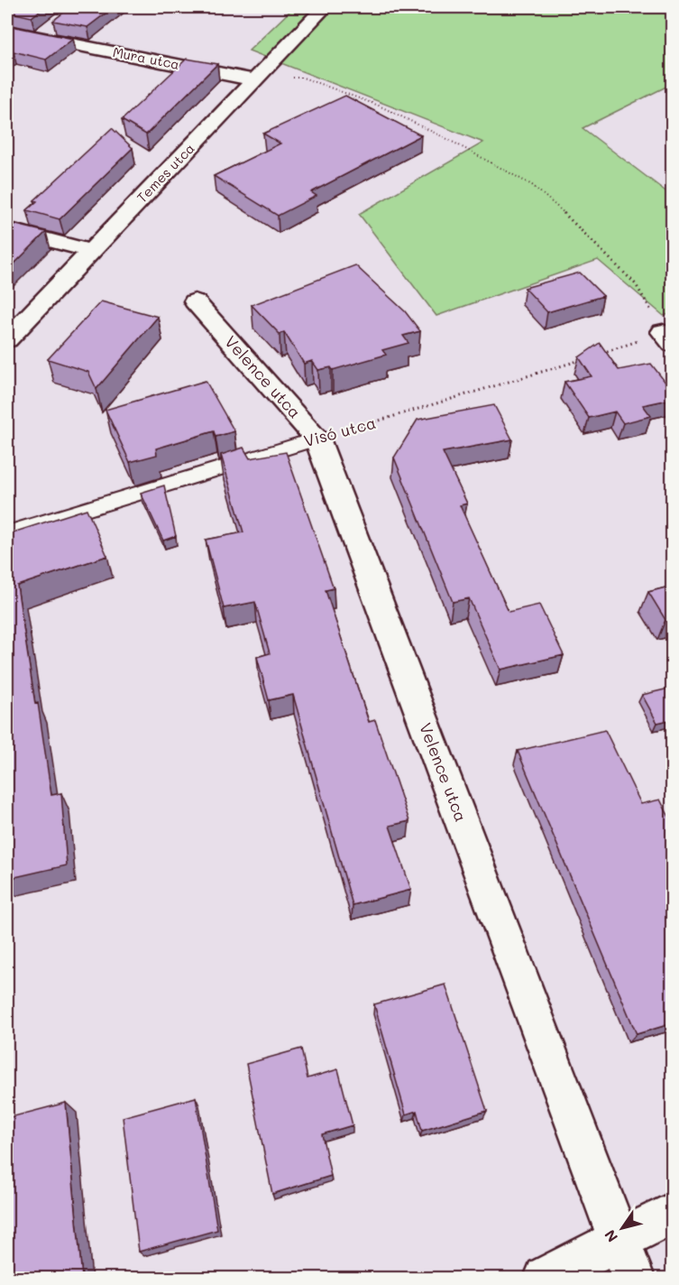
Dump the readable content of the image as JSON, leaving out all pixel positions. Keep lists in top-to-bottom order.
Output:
{
  "streets": {
    "street": ["Mura utca", "Temes utca", "Velence utca"],
    "lane": ["Visó utca"]
  },
  "crossings": [
    ["Mura utca", "Temes utca"],
    ["Velence utca", "Visó utca"]
  ],
  "north": "bottom left"
}
